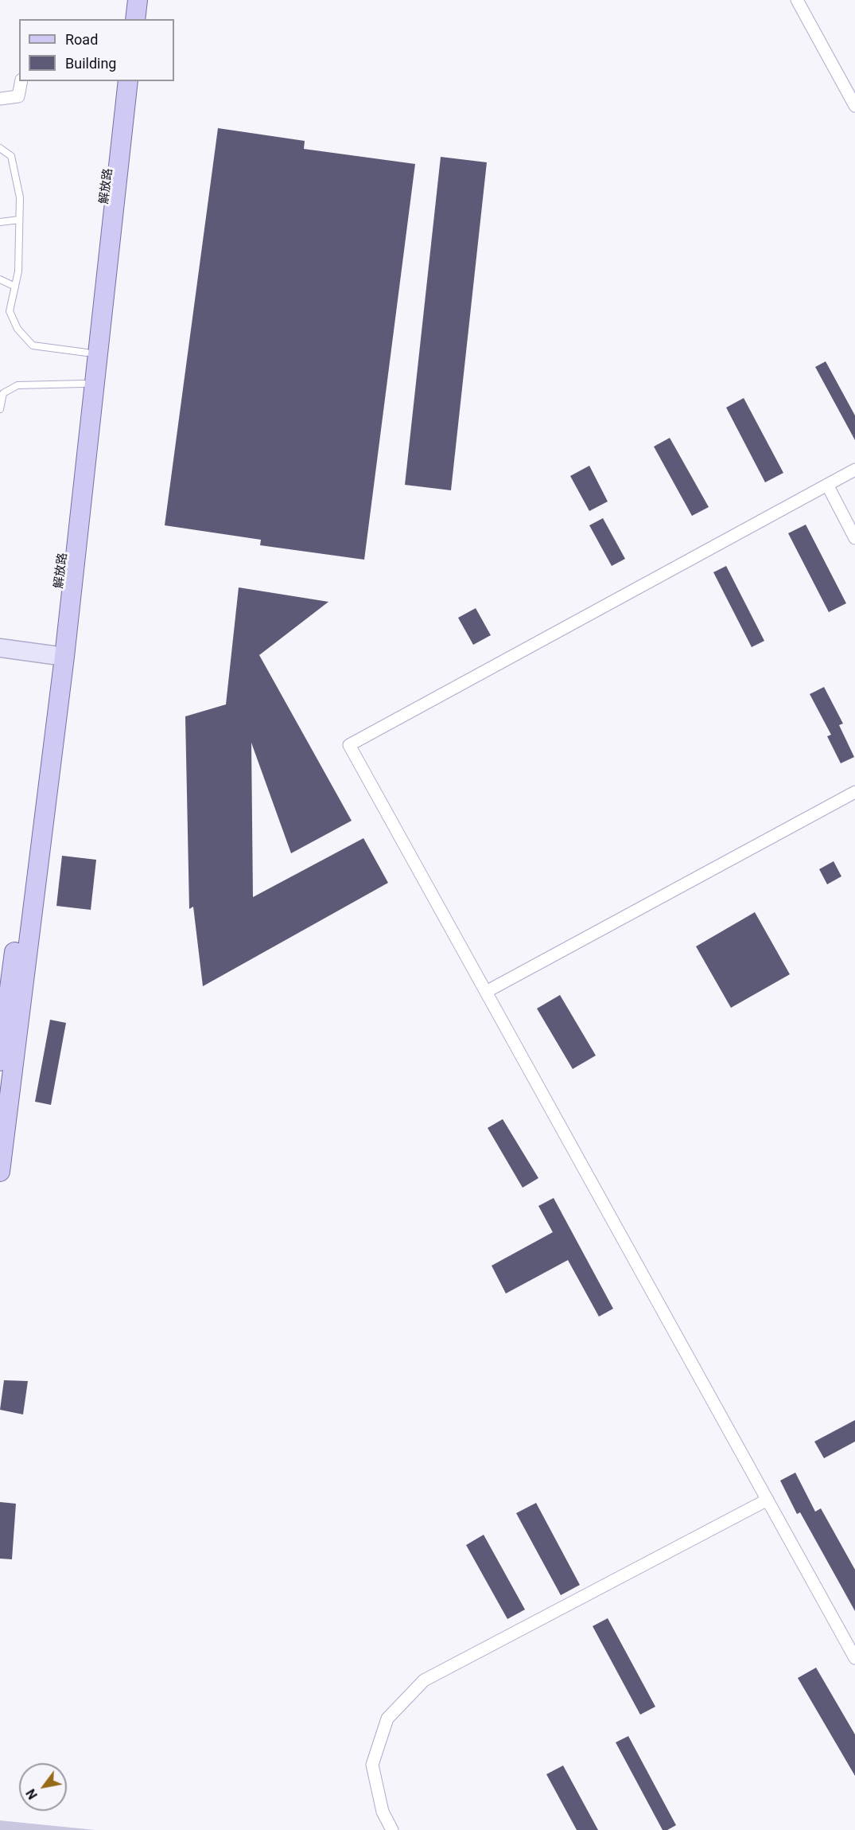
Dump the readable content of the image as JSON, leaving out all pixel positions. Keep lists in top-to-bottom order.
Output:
{
  "streets": {
    "main road": ["解放路"]
  },
  "legend": ["Road", "Building"],
  "north": "bottom left"
}
